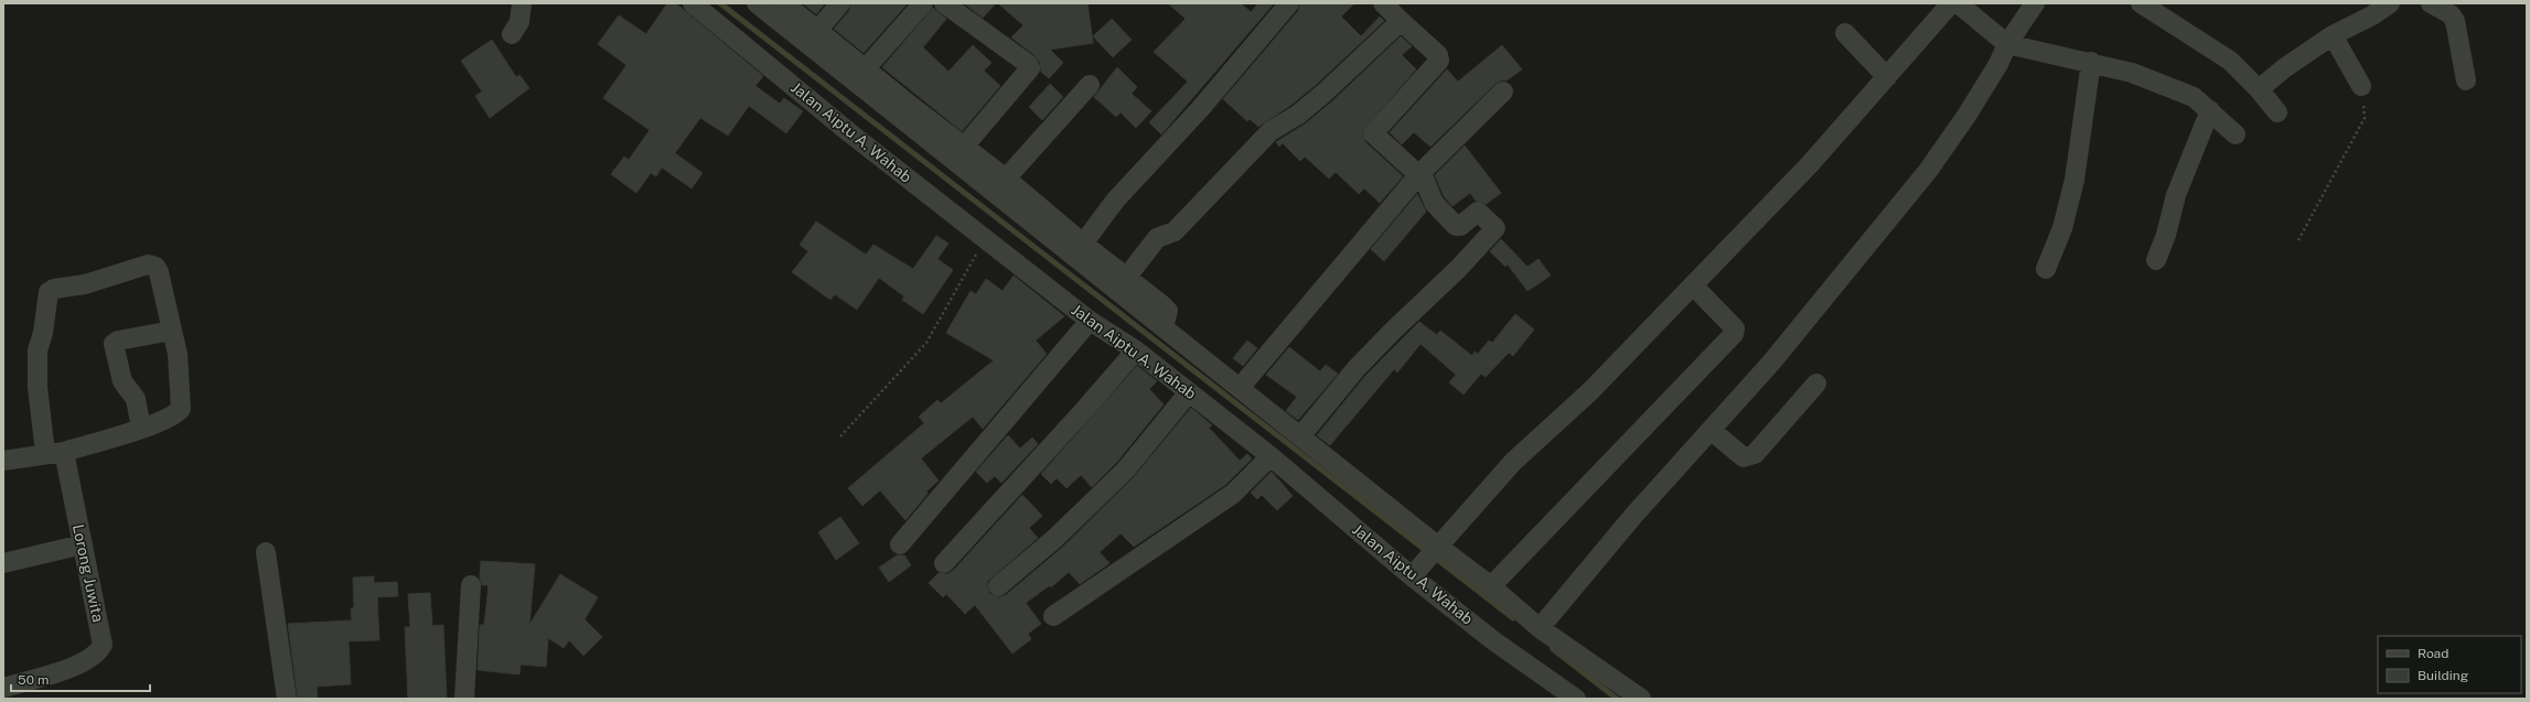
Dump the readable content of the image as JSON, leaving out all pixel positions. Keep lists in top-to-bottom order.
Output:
{
  "streets": {
    "street": ["Jalan Aiptu A. Wahab", "Lorong Juwita"]
  },
  "legend": ["Road", "Building"],
  "scale_bar": "50 m"
}
